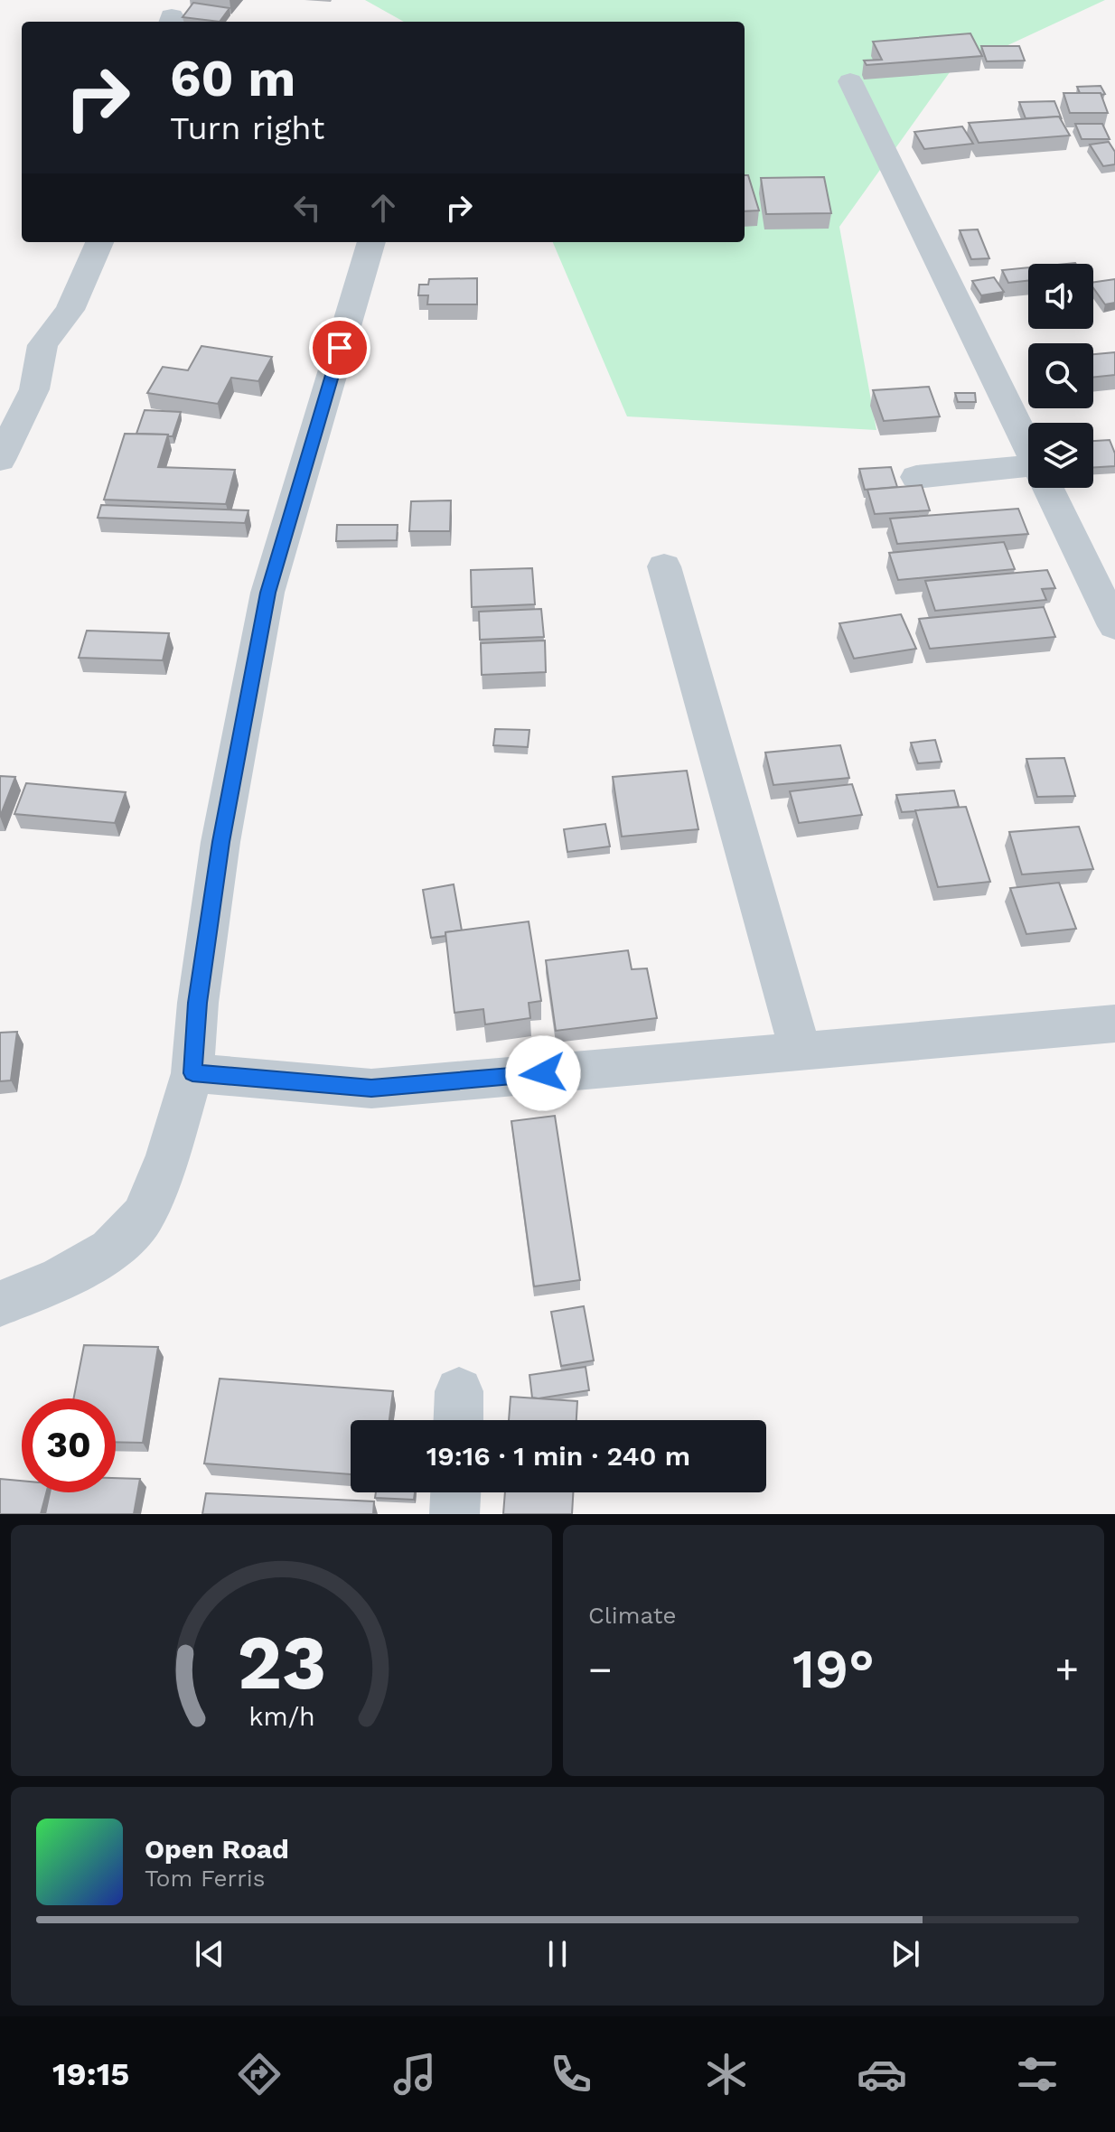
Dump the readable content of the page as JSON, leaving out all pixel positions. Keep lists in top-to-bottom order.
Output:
{
  "page": {
    "turn": ["60 m", "Turn right"],
    "limit": "30",
    "trip": "19:16 · 1 min · 240 m",
    "tile": "Climate",
    "heat": ["−", "19°", "+"],
    "song": ["Open Road", "Tom Ferris"],
    "tabs": "19:15",
    "gauge": ["23", "km/h"]
  }
}
